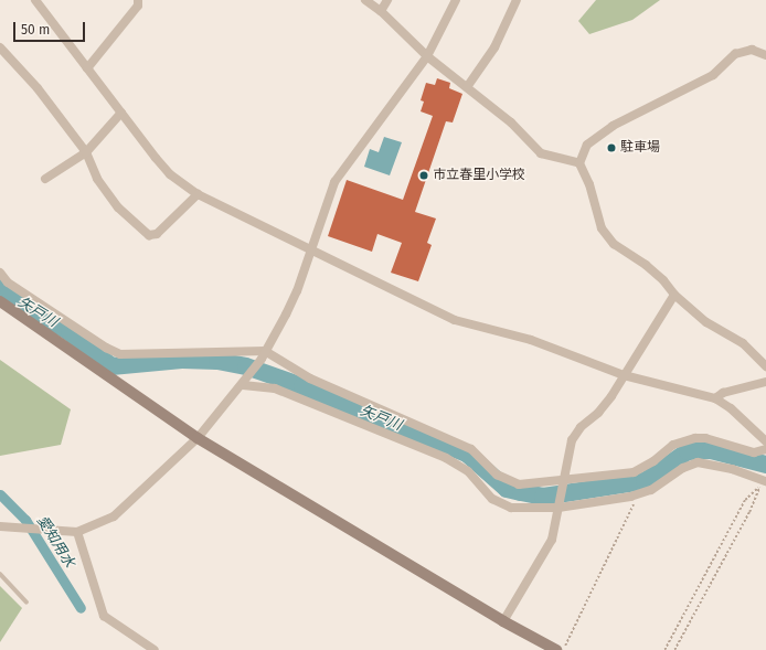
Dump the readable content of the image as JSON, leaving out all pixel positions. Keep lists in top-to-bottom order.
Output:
{
  "water": ["矢戸川", "愛知用水"],
  "places": ["駐車場", "市立春里小学校"],
  "scale_bar": "50 m"
}
